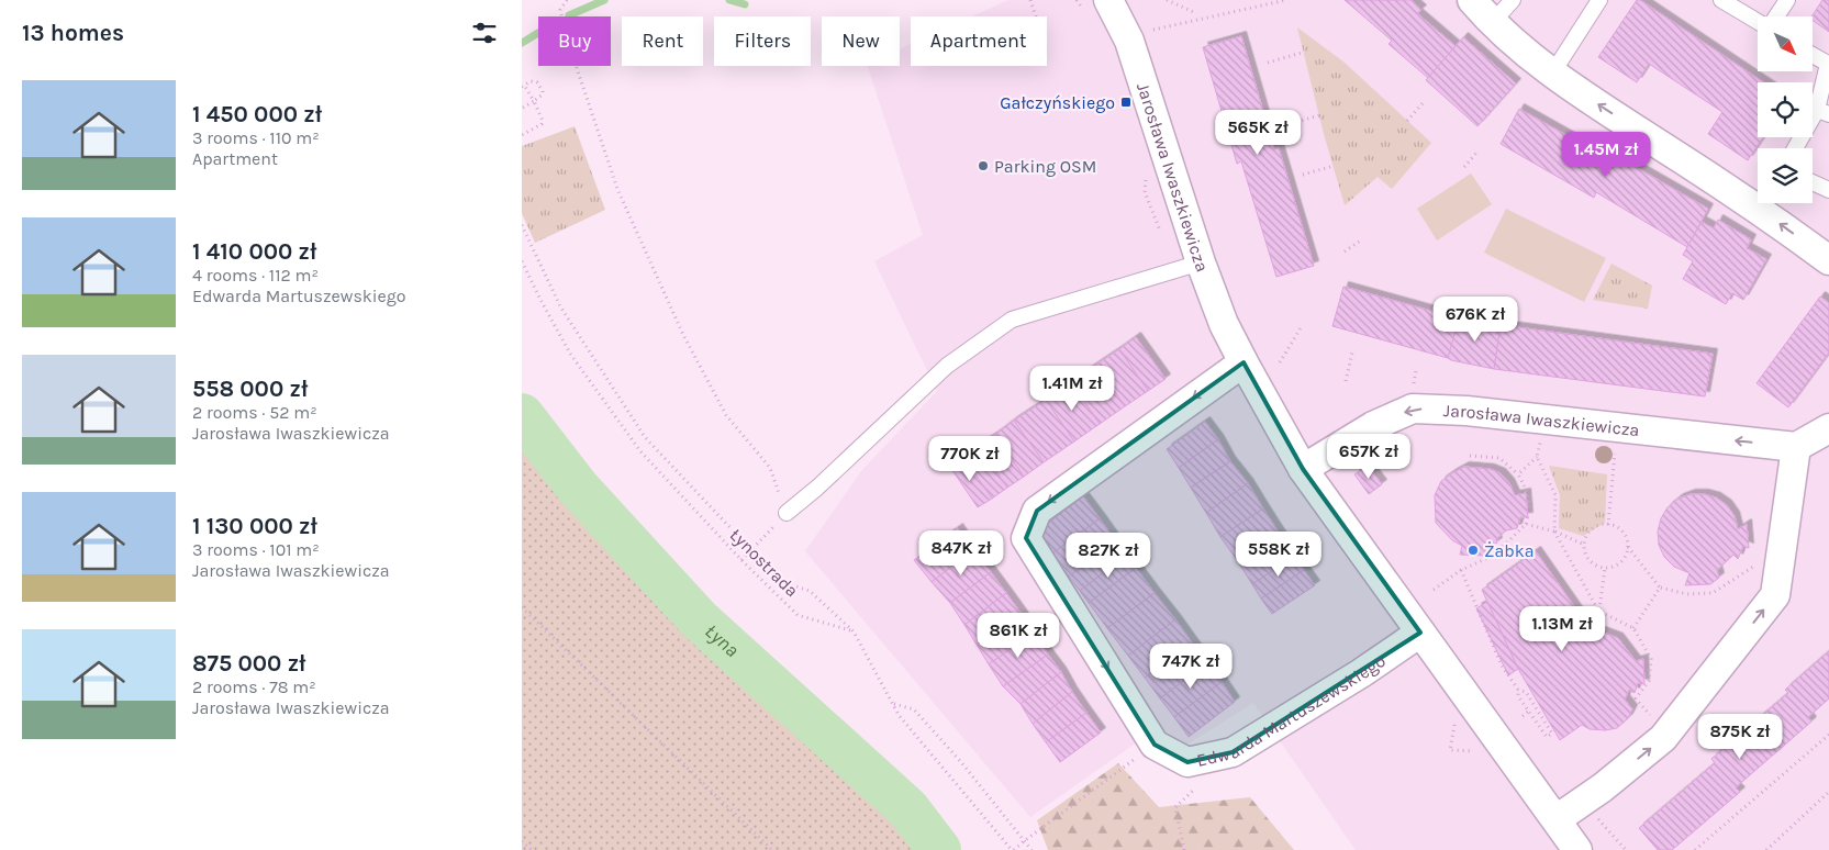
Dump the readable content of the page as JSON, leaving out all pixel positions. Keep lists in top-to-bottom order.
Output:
{
  "streets": {
    "street": ["Jarosława Iwaszkiewicza", "Edwarda Martuszewskiego"],
    "path": ["Łynostrada"]
  },
  "crossings": [
    ["Jarosława Iwaszkiewicza", "Edwarda Martuszewskiego"]
  ],
  "water": ["Łyna"],
  "places": {
    "transit": ["Gałczyńskiego"],
    "other": ["Parking OSM", "Żabka"]
  },
  "north": "bottom right",
  "page": {
    "heading": "13 homes",
    "chip": [
      "Buy",
      "Rent",
      "Filters",
      "New",
      "Apartment"
    ],
    "list": [
      {
        "name": "1 450 000 zł",
        "note": "3 rooms · 110 m² · Apartment"
      },
      {
        "name": "1 410 000 zł",
        "note": "4 rooms · 112 m² · Edwarda Martuszewskiego"
      },
      {
        "name": "558 000 zł",
        "note": "2 rooms · 52 m² · Jarosława Iwaszkiewicza"
      },
      {
        "name": "1 130 000 zł",
        "note": "3 rooms · 101 m² · Jarosława Iwaszkiewicza"
      },
      {
        "name": "875 000 zł",
        "note": "2 rooms · 78 m² · Jarosława Iwaszkiewicza"
      }
    ],
    "price": [
      "565K zł",
      "1.45M zł",
      "676K zł",
      "1.41M zł",
      "657K zł",
      "770K zł",
      "847K zł",
      "558K zł",
      "827K zł",
      "1.13M zł",
      "861K zł",
      "747K zł",
      "875K zł"
    ]
  }
}
